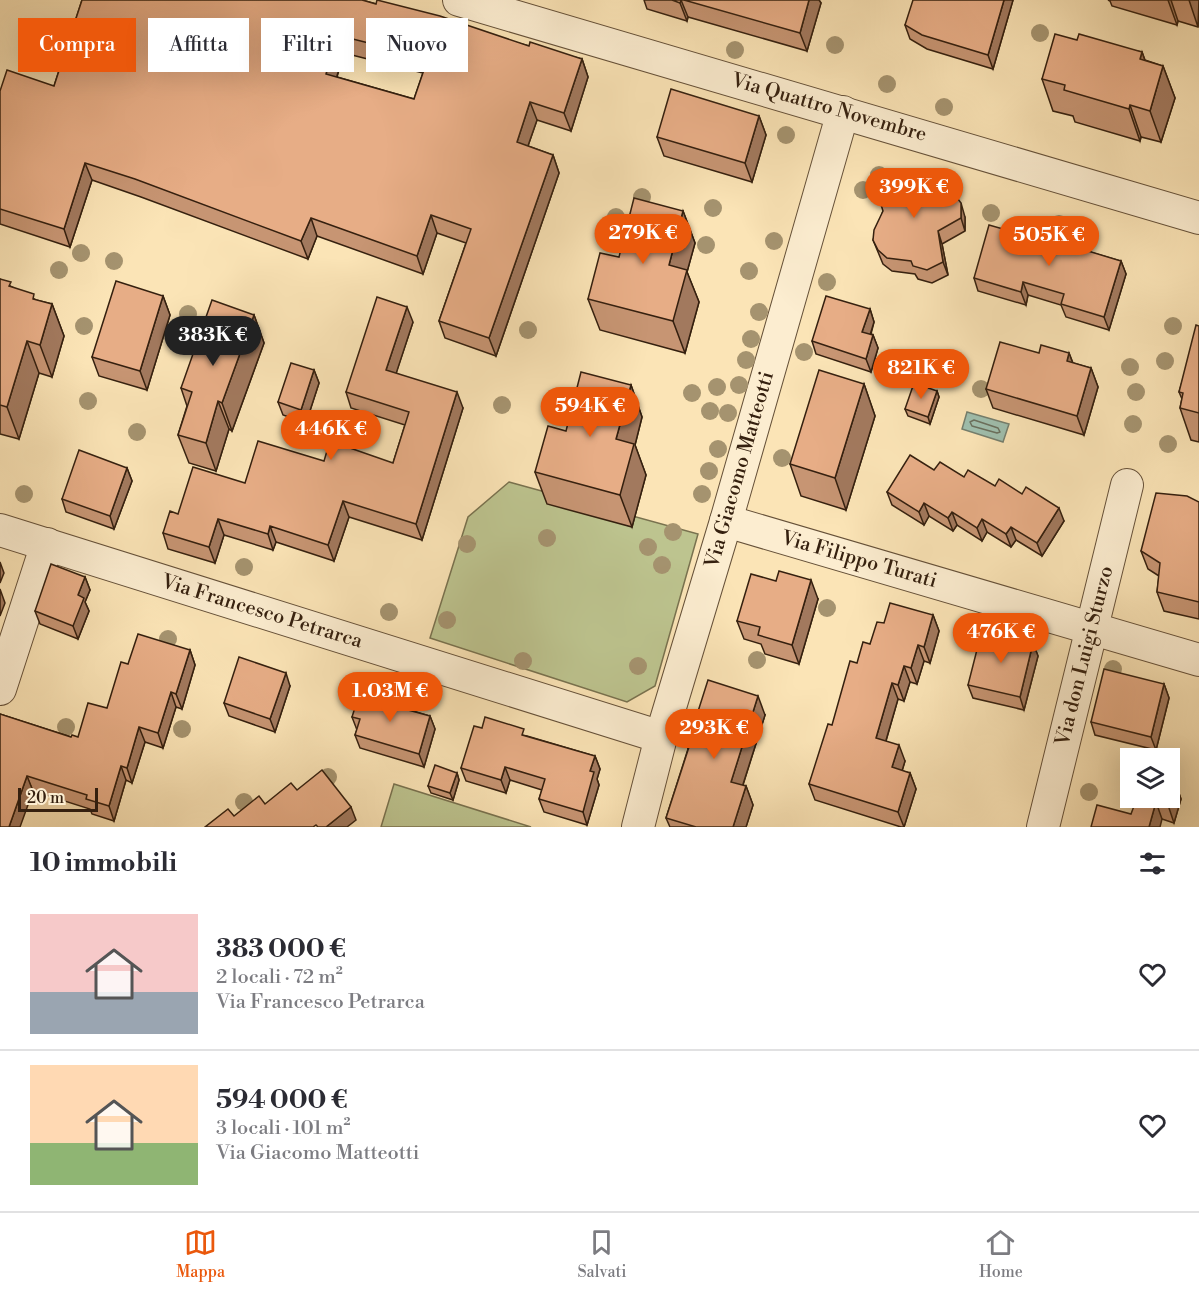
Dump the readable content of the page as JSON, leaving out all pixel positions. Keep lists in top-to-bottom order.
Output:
{
  "streets": {
    "street": [
      "Via Quattro Novembre",
      "Via Giacomo Matteotti",
      "Via Filippo Turati",
      "Via Francesco Petrarca",
      "Via don Luigi Sturzo"
    ]
  },
  "crossings": [
    ["Via Quattro Novembre", "Via Giacomo Matteotti"],
    ["Via Giacomo Matteotti", "Via Filippo Turati"],
    ["Via Giacomo Matteotti", "Via Francesco Petrarca"],
    ["Via Filippo Turati", "Via don Luigi Sturzo"]
  ],
  "scale_bar": "20 m",
  "page": {
    "chip": [
      "Compra",
      "Affitta",
      "Filtri",
      "Nuovo"
    ],
    "price": [
      "399K €",
      "279K €",
      "505K €",
      "383K €",
      "821K €",
      "594K €",
      "446K €",
      "476K €",
      "1.03M €",
      "293K €"
    ],
    "scale": "20 m",
    "heading": "10 immobili",
    "list": [
      {
        "name": "383 000 €",
        "note": "2 locali · 72 m² · Via Francesco Petrarca"
      },
      {
        "name": "594 000 €",
        "note": "3 locali · 101 m² · Via Giacomo Matteotti"
      }
    ],
    "tabs": ["Mappa", "Salvati", "Home"]
  }
}
